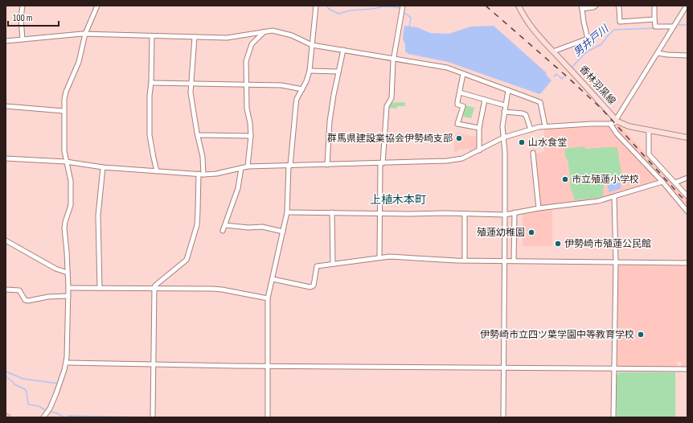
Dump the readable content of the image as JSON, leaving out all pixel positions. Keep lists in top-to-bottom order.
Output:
{
  "streets": {
    "main road": ["香林羽黒線"]
  },
  "districts": ["上植木本町"],
  "water": ["男井戸川"],
  "places": [
    "群馬県建設業協会伊勢崎支部",
    "山水食堂",
    "市立殖蓮小学校",
    "殖蓮幼稚園",
    "伊勢崎市殖蓮公民館",
    "伊勢崎市立四ツ葉学園中等教育学校"
  ],
  "scale_bar": "100 m"
}
